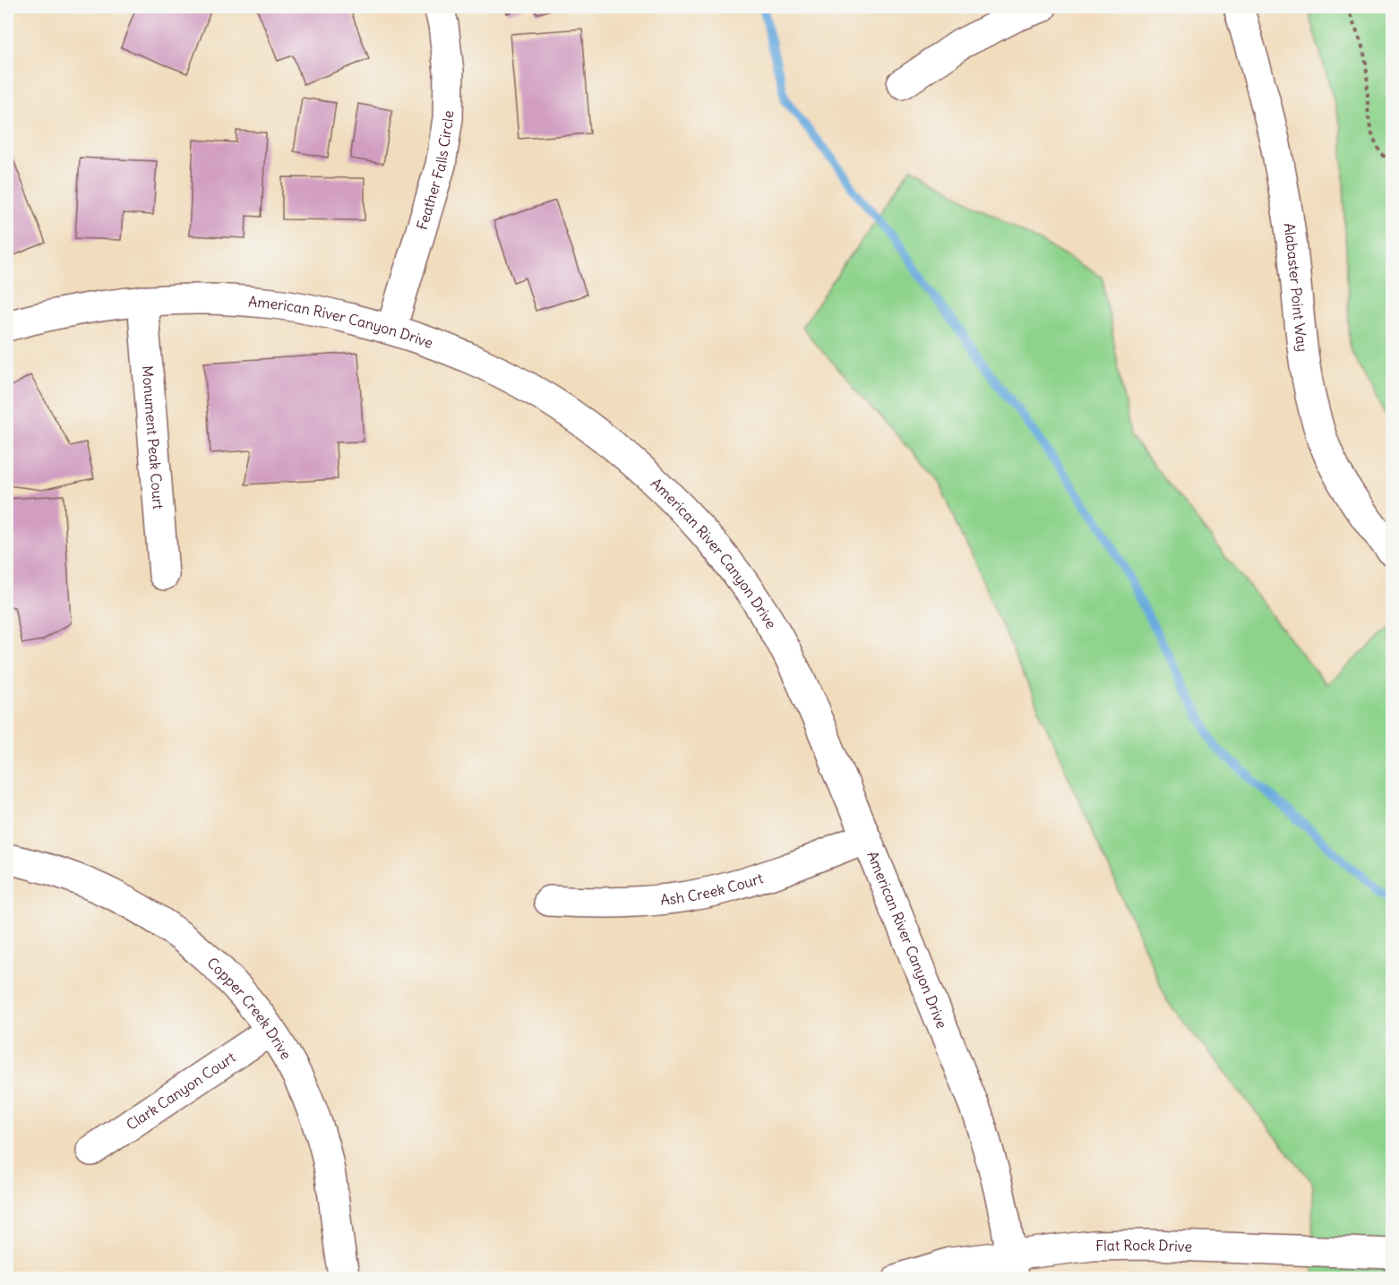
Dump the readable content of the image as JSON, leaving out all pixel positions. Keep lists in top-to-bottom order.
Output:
{
  "streets": {
    "street": [
      "Feather Falls Circle",
      "Alabaster Point Way",
      "American River Canyon Drive",
      "Monument Peak Court",
      "Ash Creek Court",
      "Copper Creek Drive",
      "Clark Canyon Court",
      "Flat Rock Drive"
    ]
  },
  "crossings": [
    ["Feather Falls Circle", "American River Canyon Drive"],
    ["American River Canyon Drive", "Monument Peak Court"],
    ["American River Canyon Drive", "Ash Creek Court"],
    ["American River Canyon Drive", "Flat Rock Drive"],
    ["Copper Creek Drive", "Clark Canyon Court"]
  ]
}
